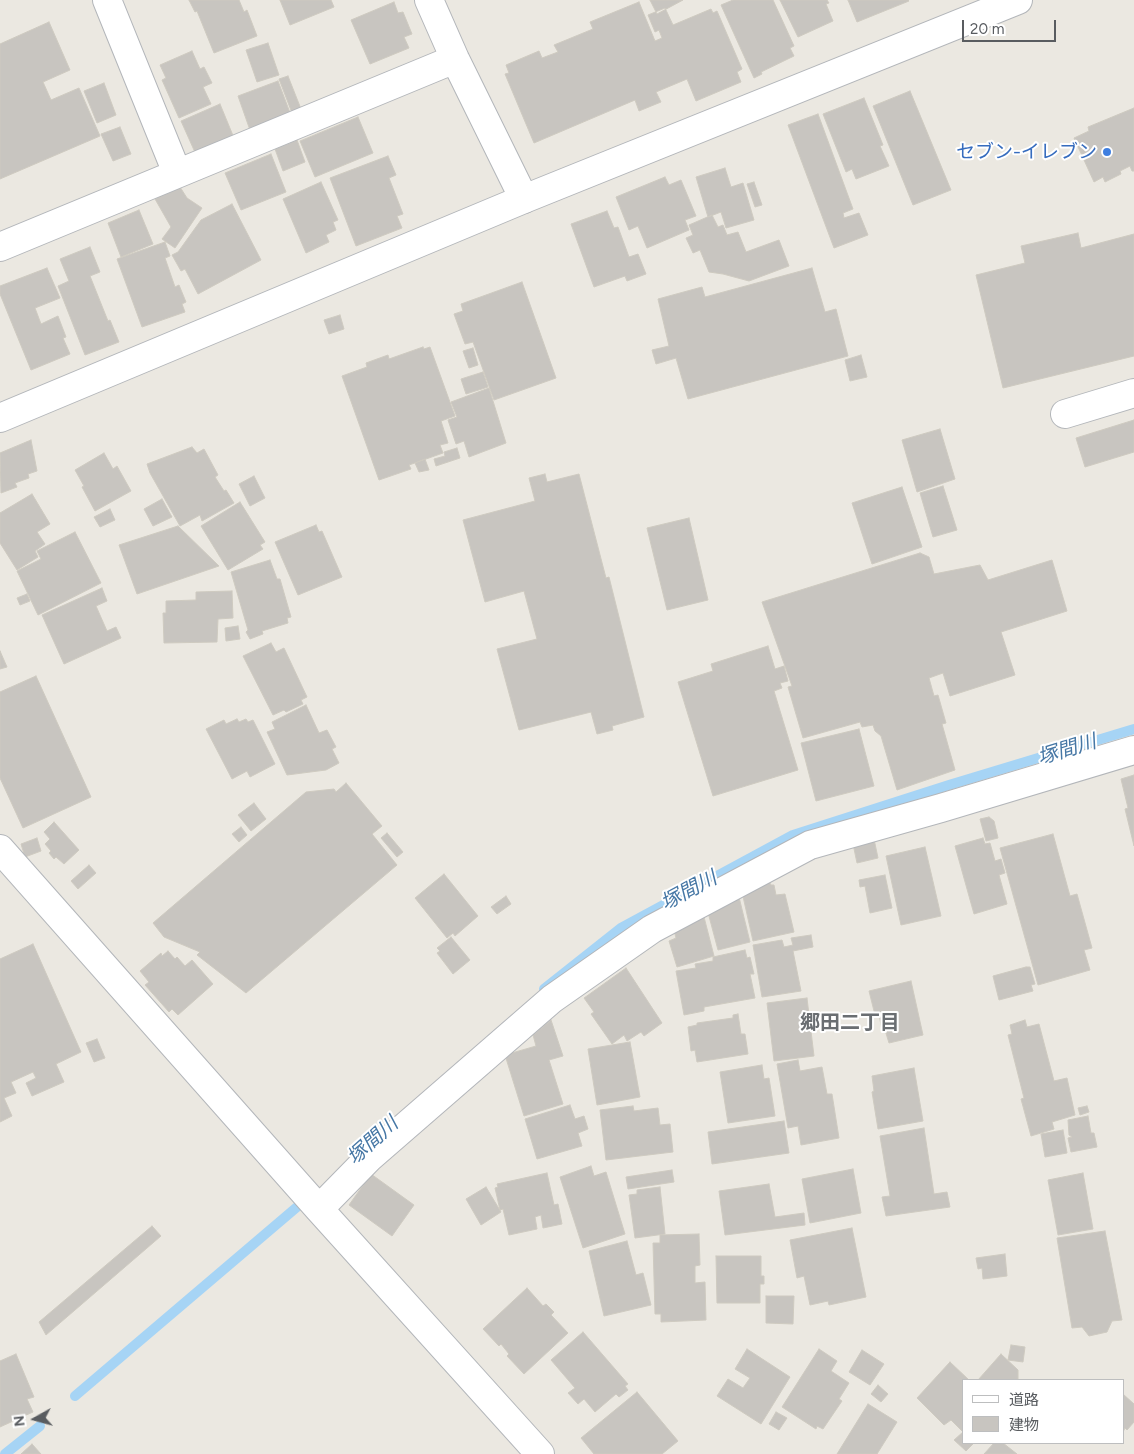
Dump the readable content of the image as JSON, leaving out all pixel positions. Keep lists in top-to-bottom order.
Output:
{
  "districts": ["郷田二丁目"],
  "water": ["塚間川"],
  "places": ["セブン-イレブン"],
  "legend": ["道路", "建物"],
  "scale_bar": "20 m",
  "north": "left"
}
